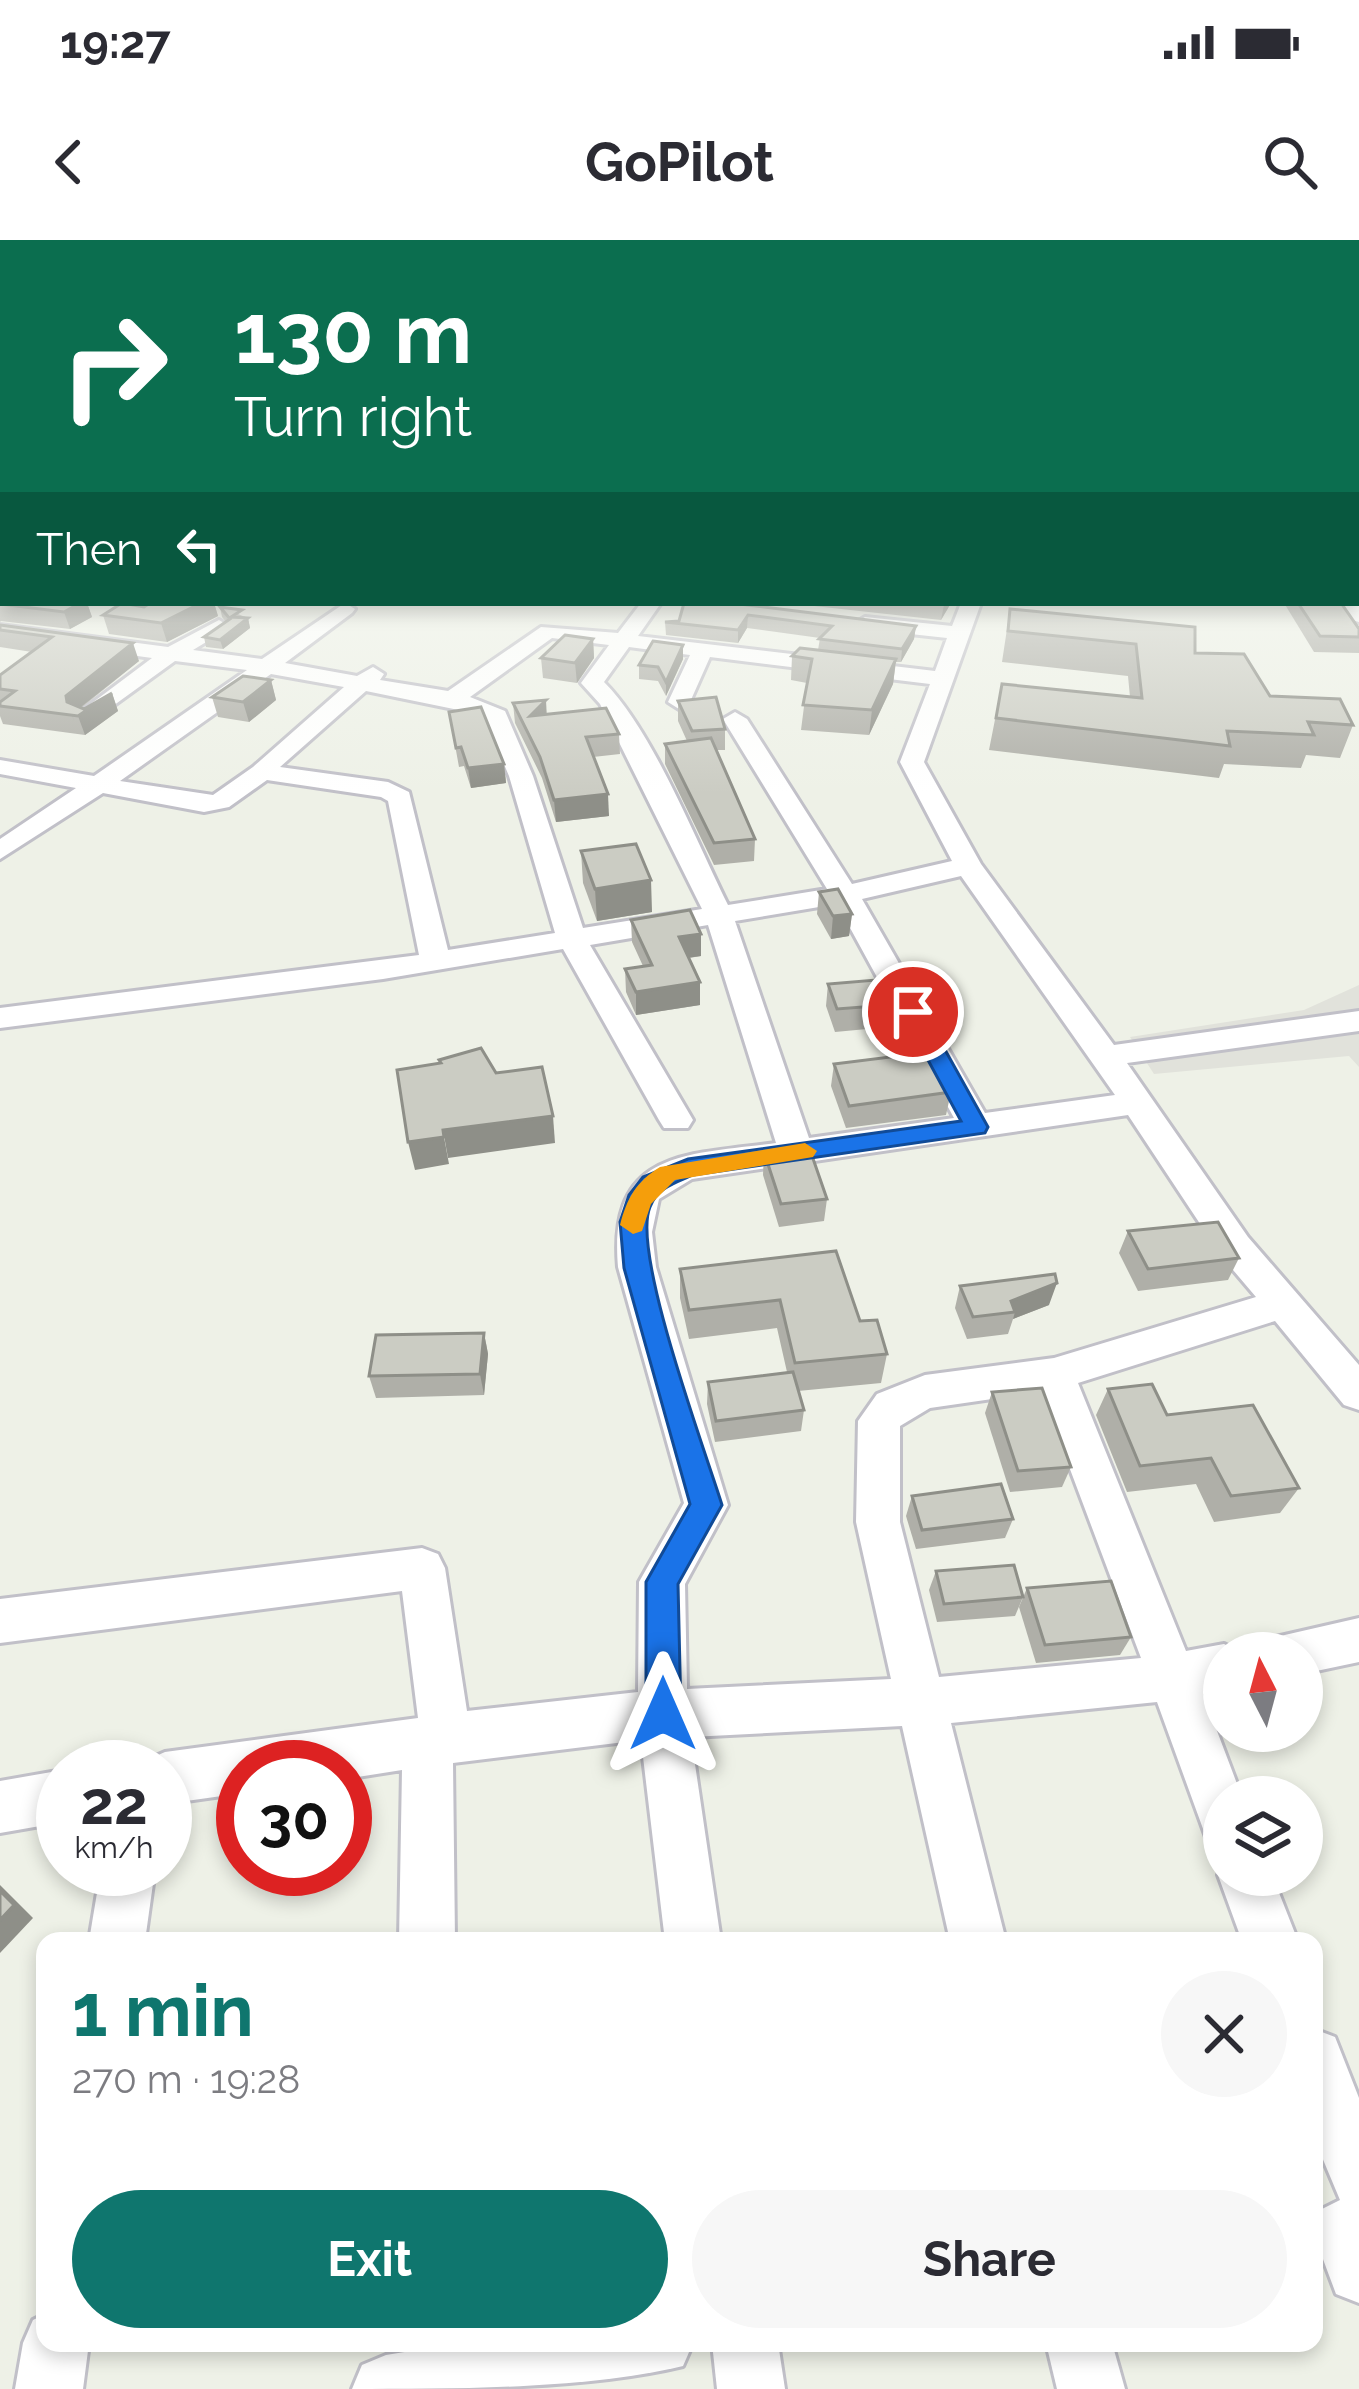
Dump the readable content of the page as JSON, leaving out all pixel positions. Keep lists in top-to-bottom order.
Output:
{
  "north": "top",
  "page": {
    "status": "19:27",
    "header": "GoPilot",
    "turn": ["130 m", "Turn right"],
    "then": "Then",
    "speed": "22 km/h",
    "limit": "30",
    "heading": ["1 min", "270 m · 19:28"],
    "buttons": ["Exit", "Share"]
  }
}
